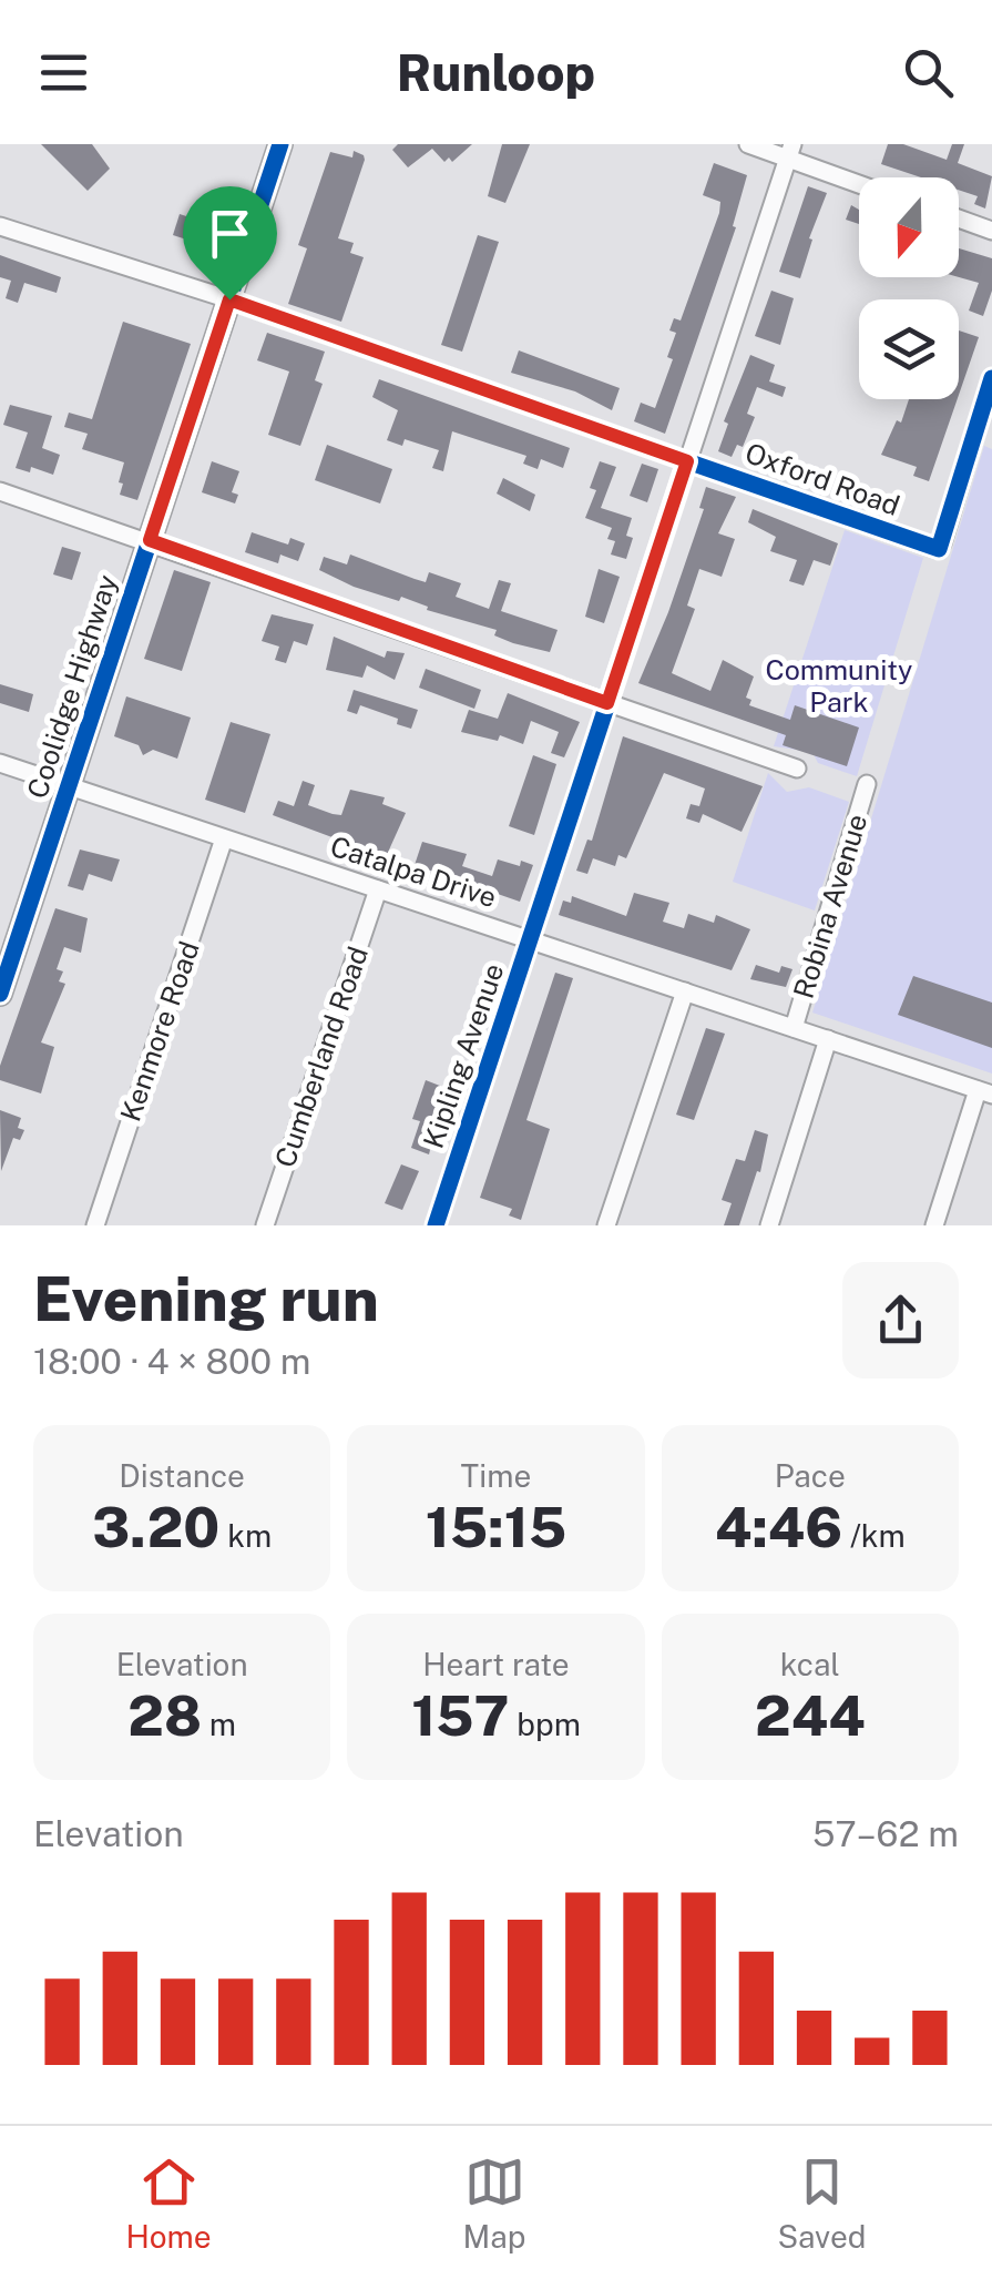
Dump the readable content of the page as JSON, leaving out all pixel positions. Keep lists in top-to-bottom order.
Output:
{
  "streets": {
    "main road": ["Coolidge Highway"],
    "street": [
      "Oxford Road",
      "Catalpa Drive",
      "Robina Avenue",
      "Kenmore Road",
      "Kipling Avenue",
      "Cumberland Road"
    ]
  },
  "crossings": [
    ["Oxford Road", "Coolidge Highway"],
    ["Oxford Road", "Kipling Avenue"],
    ["Coolidge Highway", "Catalpa Drive"],
    ["Catalpa Drive", "Robina Avenue"],
    ["Catalpa Drive", "Kenmore Road"],
    ["Catalpa Drive", "Kipling Avenue"],
    ["Catalpa Drive", "Cumberland Road"]
  ],
  "parks": ["Community Park"],
  "north": "bottom",
  "page": {
    "header": "Runloop",
    "heading": ["Evening run", "18:00 · 4 × 800 m"],
    "stats": [
      ["Distance", "3.20 km"],
      ["Time", "15:15"],
      ["Pace", "4:46 /km"],
      ["Elevation", "28 m"],
      ["Heart rate", "157 bpm"],
      ["kcal", "244"]
    ],
    "chart": ["Elevation", "57–62 m"],
    "tabs": ["Home", "Map", "Saved"]
  }
}
